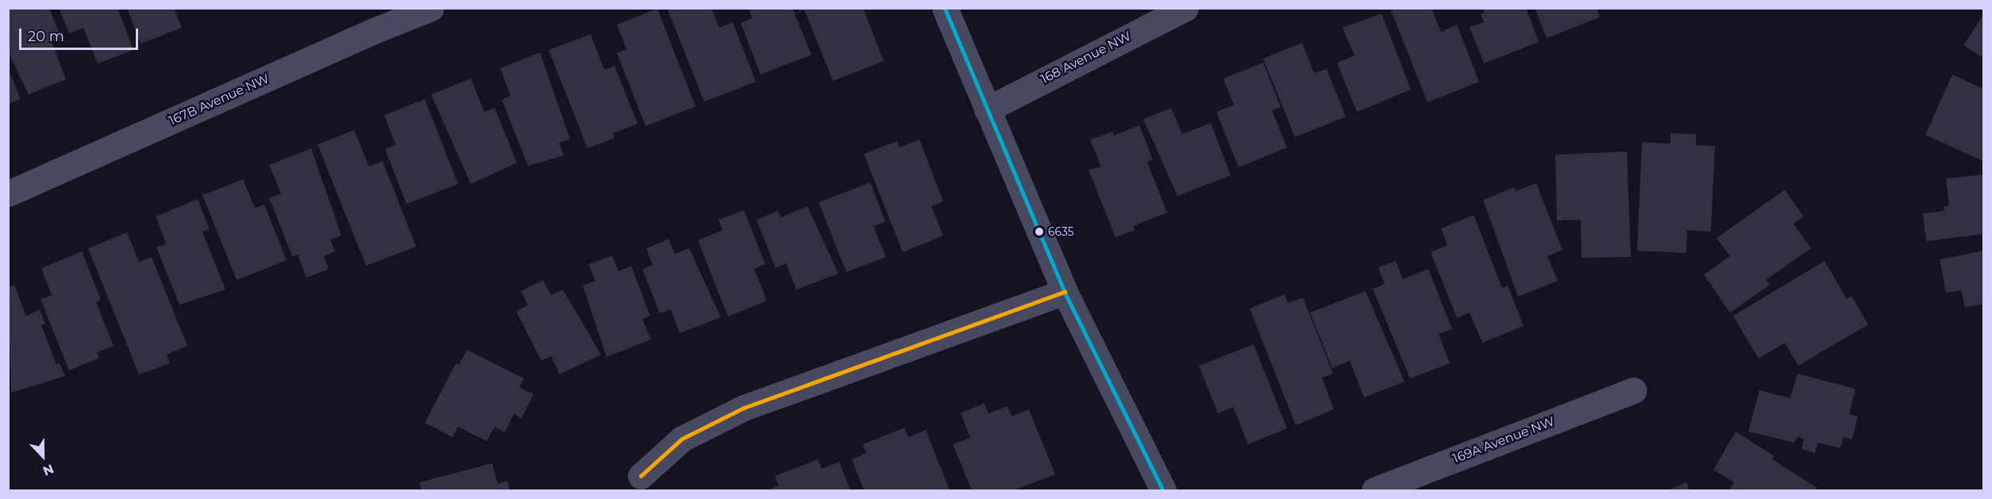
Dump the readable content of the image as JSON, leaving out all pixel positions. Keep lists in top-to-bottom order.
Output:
{
  "streets": {
    "street": ["168 Avenue NW", "167B Avenue NW", "169A Avenue NW"]
  },
  "places": ["6635"],
  "scale_bar": "20 m",
  "north": "bottom"
}
